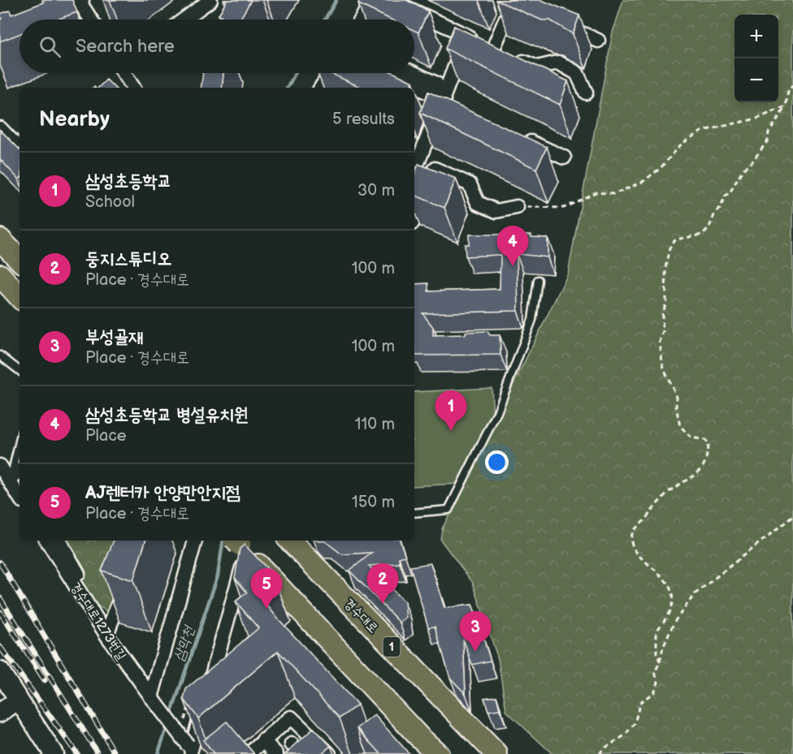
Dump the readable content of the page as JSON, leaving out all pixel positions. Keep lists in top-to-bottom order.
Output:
{
  "streets": {
    "main road": ["경수대로", "1"],
    "street": ["경수대로1273번길"]
  },
  "water": ["삼막천"],
  "page": {
    "map_buttons": ["+", "−"],
    "search": "Search here",
    "heading": ["Nearby", "5 results"],
    "list": [
      {
        "mark": "1",
        "name": "삼성초등학교",
        "note": "School",
        "value": "30 m"
      },
      {
        "mark": "2",
        "name": "둥지스튜디오",
        "note": "Place · 경수대로",
        "value": "100 m"
      },
      {
        "mark": "3",
        "name": "부성골재",
        "note": "Place · 경수대로",
        "value": "100 m"
      },
      {
        "mark": "4",
        "name": "삼성초등학교 병설유치원",
        "note": "Place",
        "value": "110 m"
      },
      {
        "mark": "5",
        "name": "AJ렌터카 안양만안지점",
        "note": "Place · 경수대로",
        "value": "150 m"
      }
    ],
    "pins": [
      "4",
      "1",
      "2",
      "5",
      "3"
    ]
  }
}
